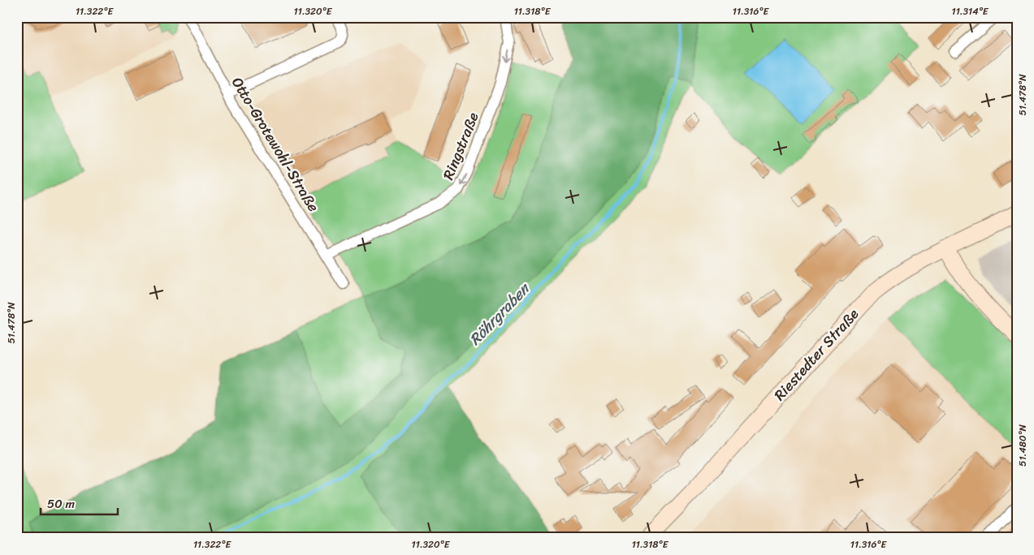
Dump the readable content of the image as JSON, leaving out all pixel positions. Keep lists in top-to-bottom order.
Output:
{
  "streets": {
    "main road": ["Riestedter Straße"],
    "street": ["Otto-Grotewohl-Straße", "Ringstraße"]
  },
  "crossings": [
    ["Otto-Grotewohl-Straße", "Ringstraße"]
  ],
  "one_way": ["Ringstraße"],
  "water": ["Röhrgraben"],
  "scale_bar": "50 m",
  "coordinates": [
    "11.322°E",
    "11.320°E",
    "11.318°E",
    "11.316°E",
    "11.314°E",
    "51.478°N",
    "51.480°N"
  ]
}
